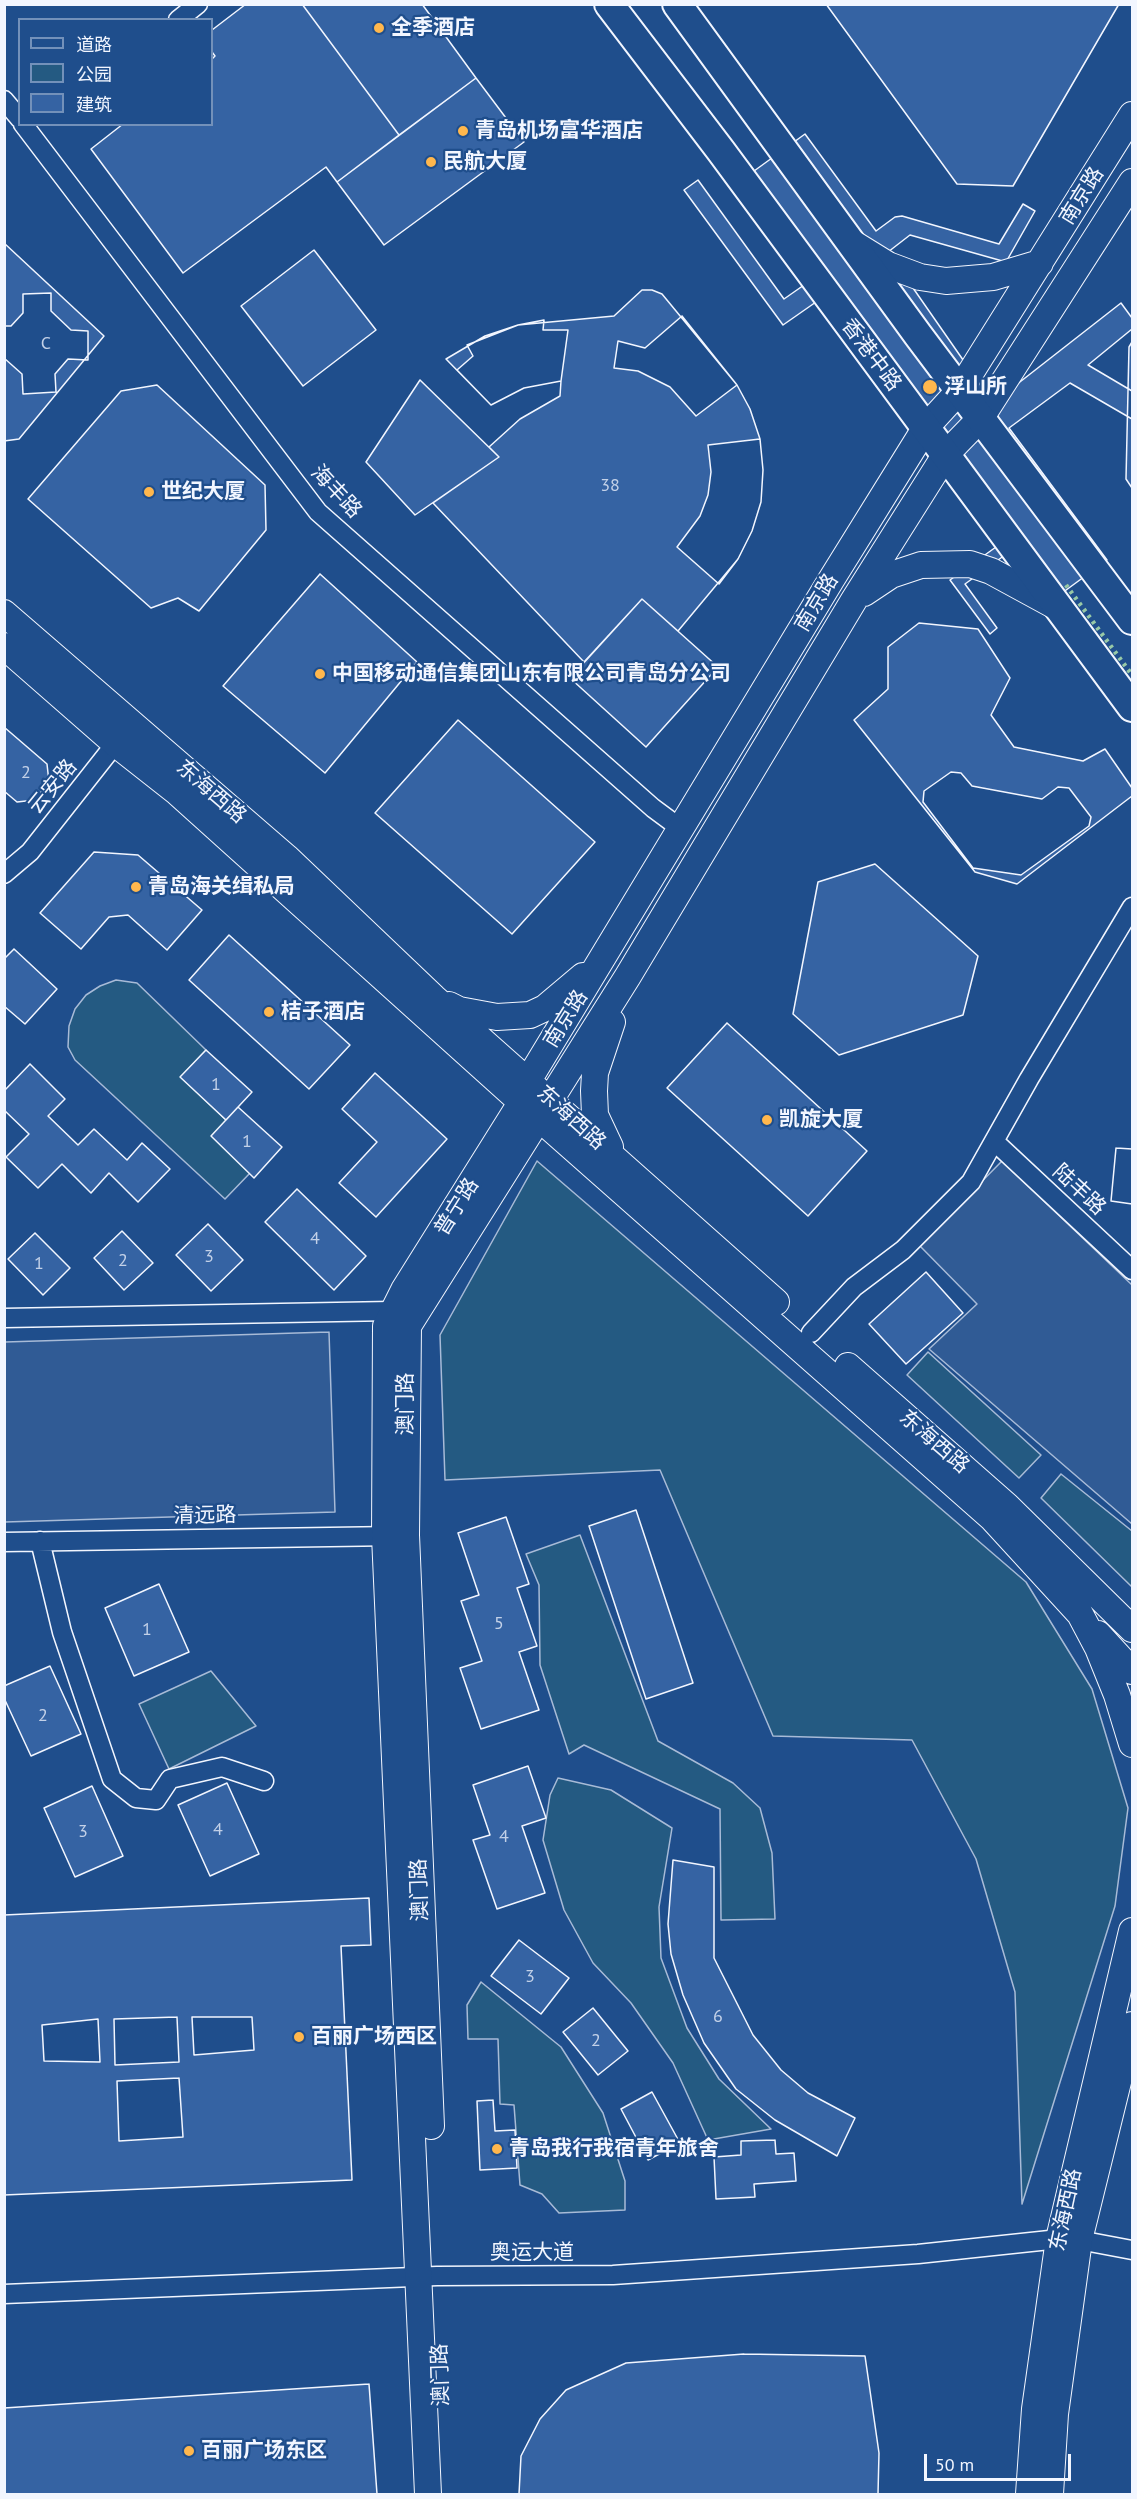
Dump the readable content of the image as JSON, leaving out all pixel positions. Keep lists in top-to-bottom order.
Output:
{
  "streets": {
    "main road": [
      "南京路",
      "香港中路",
      "东海西路",
      "普宁路",
      "澳门路"
    ],
    "street": [
      "海丰路",
      "云安路",
      "陆丰路",
      "清远路",
      "奥运大道"
    ]
  },
  "crossings": [
    ["南京路", "香港中路"],
    ["南京路", "海丰路"],
    ["南京路", "东海西路"],
    ["南京路", "普宁路"],
    ["云安路", "东海西路"],
    ["东海西路", "普宁路"],
    ["东海西路", "奥运大道"],
    ["普宁路", "澳门路"],
    ["澳门路", "清远路"],
    ["澳门路", "奥运大道"]
  ],
  "places": [
    "全季酒店",
    "青岛机场富华酒店",
    "民航大厦",
    "浮山所",
    "世纪大厦",
    "中国移动通信集团山东有限公司青岛分公司",
    "青岛海关缉私局",
    "桔子酒店",
    "凯旋大厦",
    "百丽广场西区",
    "青岛我行我宿青年旅舍",
    "百丽广场东区"
  ],
  "house_numbers": [
    "C",
    "38",
    "2",
    "1",
    "1",
    "4",
    "3",
    "2",
    "1",
    "5",
    "1",
    "2",
    "4",
    "3",
    "4",
    "3",
    "6",
    "2"
  ],
  "legend": ["道路", "公园", "建筑"],
  "scale_bar": "50 m"
}
